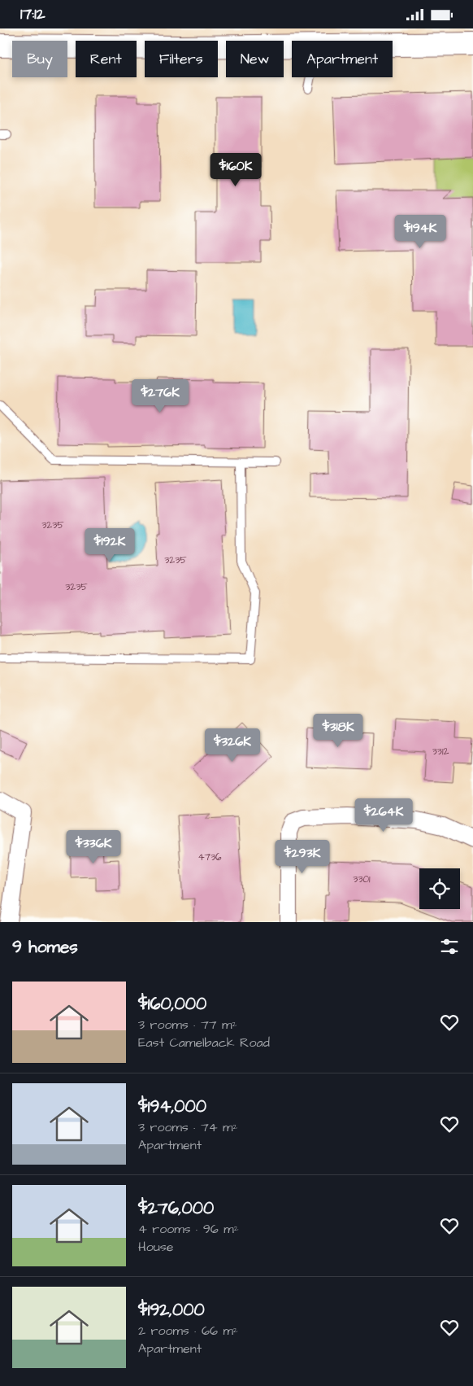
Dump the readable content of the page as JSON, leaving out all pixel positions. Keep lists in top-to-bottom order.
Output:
{
  "house_numbers": [
    "3235",
    "3235",
    "3235",
    "3312",
    "4736",
    "3301"
  ],
  "page": {
    "status": "17:12",
    "chip": [
      "Buy",
      "Rent",
      "Filters",
      "New",
      "Apartment"
    ],
    "price": [
      "$160K",
      "$194K",
      "$276K",
      "$192K",
      "$318K",
      "$326K",
      "$264K",
      "$336K",
      "$293K"
    ],
    "heading": "9 homes",
    "list": [
      {
        "name": "$160,000",
        "note": "3 rooms · 77 m² · East Camelback Road"
      },
      {
        "name": "$194,000",
        "note": "3 rooms · 74 m² · Apartment"
      },
      {
        "name": "$276,000",
        "note": "4 rooms · 96 m² · House"
      },
      {
        "name": "$192,000",
        "note": "2 rooms · 66 m² · Apartment"
      }
    ]
  }
}
